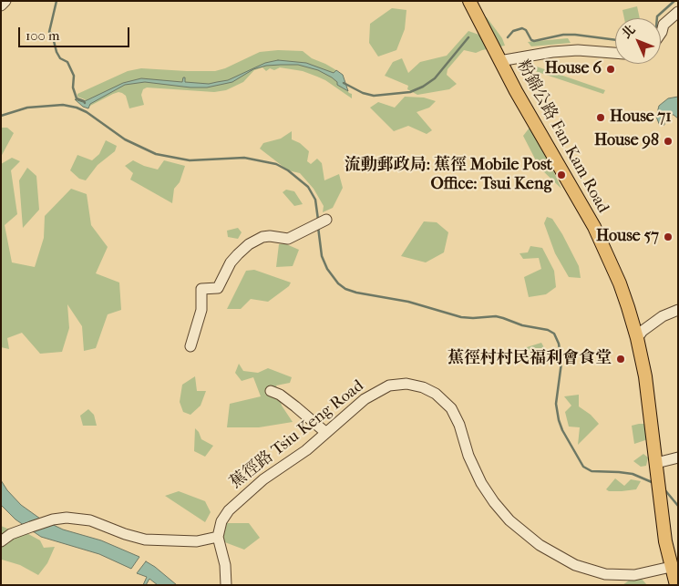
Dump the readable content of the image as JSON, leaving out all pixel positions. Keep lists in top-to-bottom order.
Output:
{
  "streets": {
    "main road": ["粉錦公路 Fan Kam Road"],
    "street": ["蕉徑路 Tsiu Keng Road"]
  },
  "crossings": [
    ["粉錦公路 Fan Kam Road", "蕉徑路 Tsiu Keng Road"]
  ],
  "places": [
    "House 6",
    "House 71",
    "House 98",
    "流動郵政局: 蕉徑 Mobile Post Office: Tsui Keng",
    "House 57",
    "蕉徑村村民福利會食堂"
  ],
  "scale_bar": "100 m",
  "north": "top left"
}
